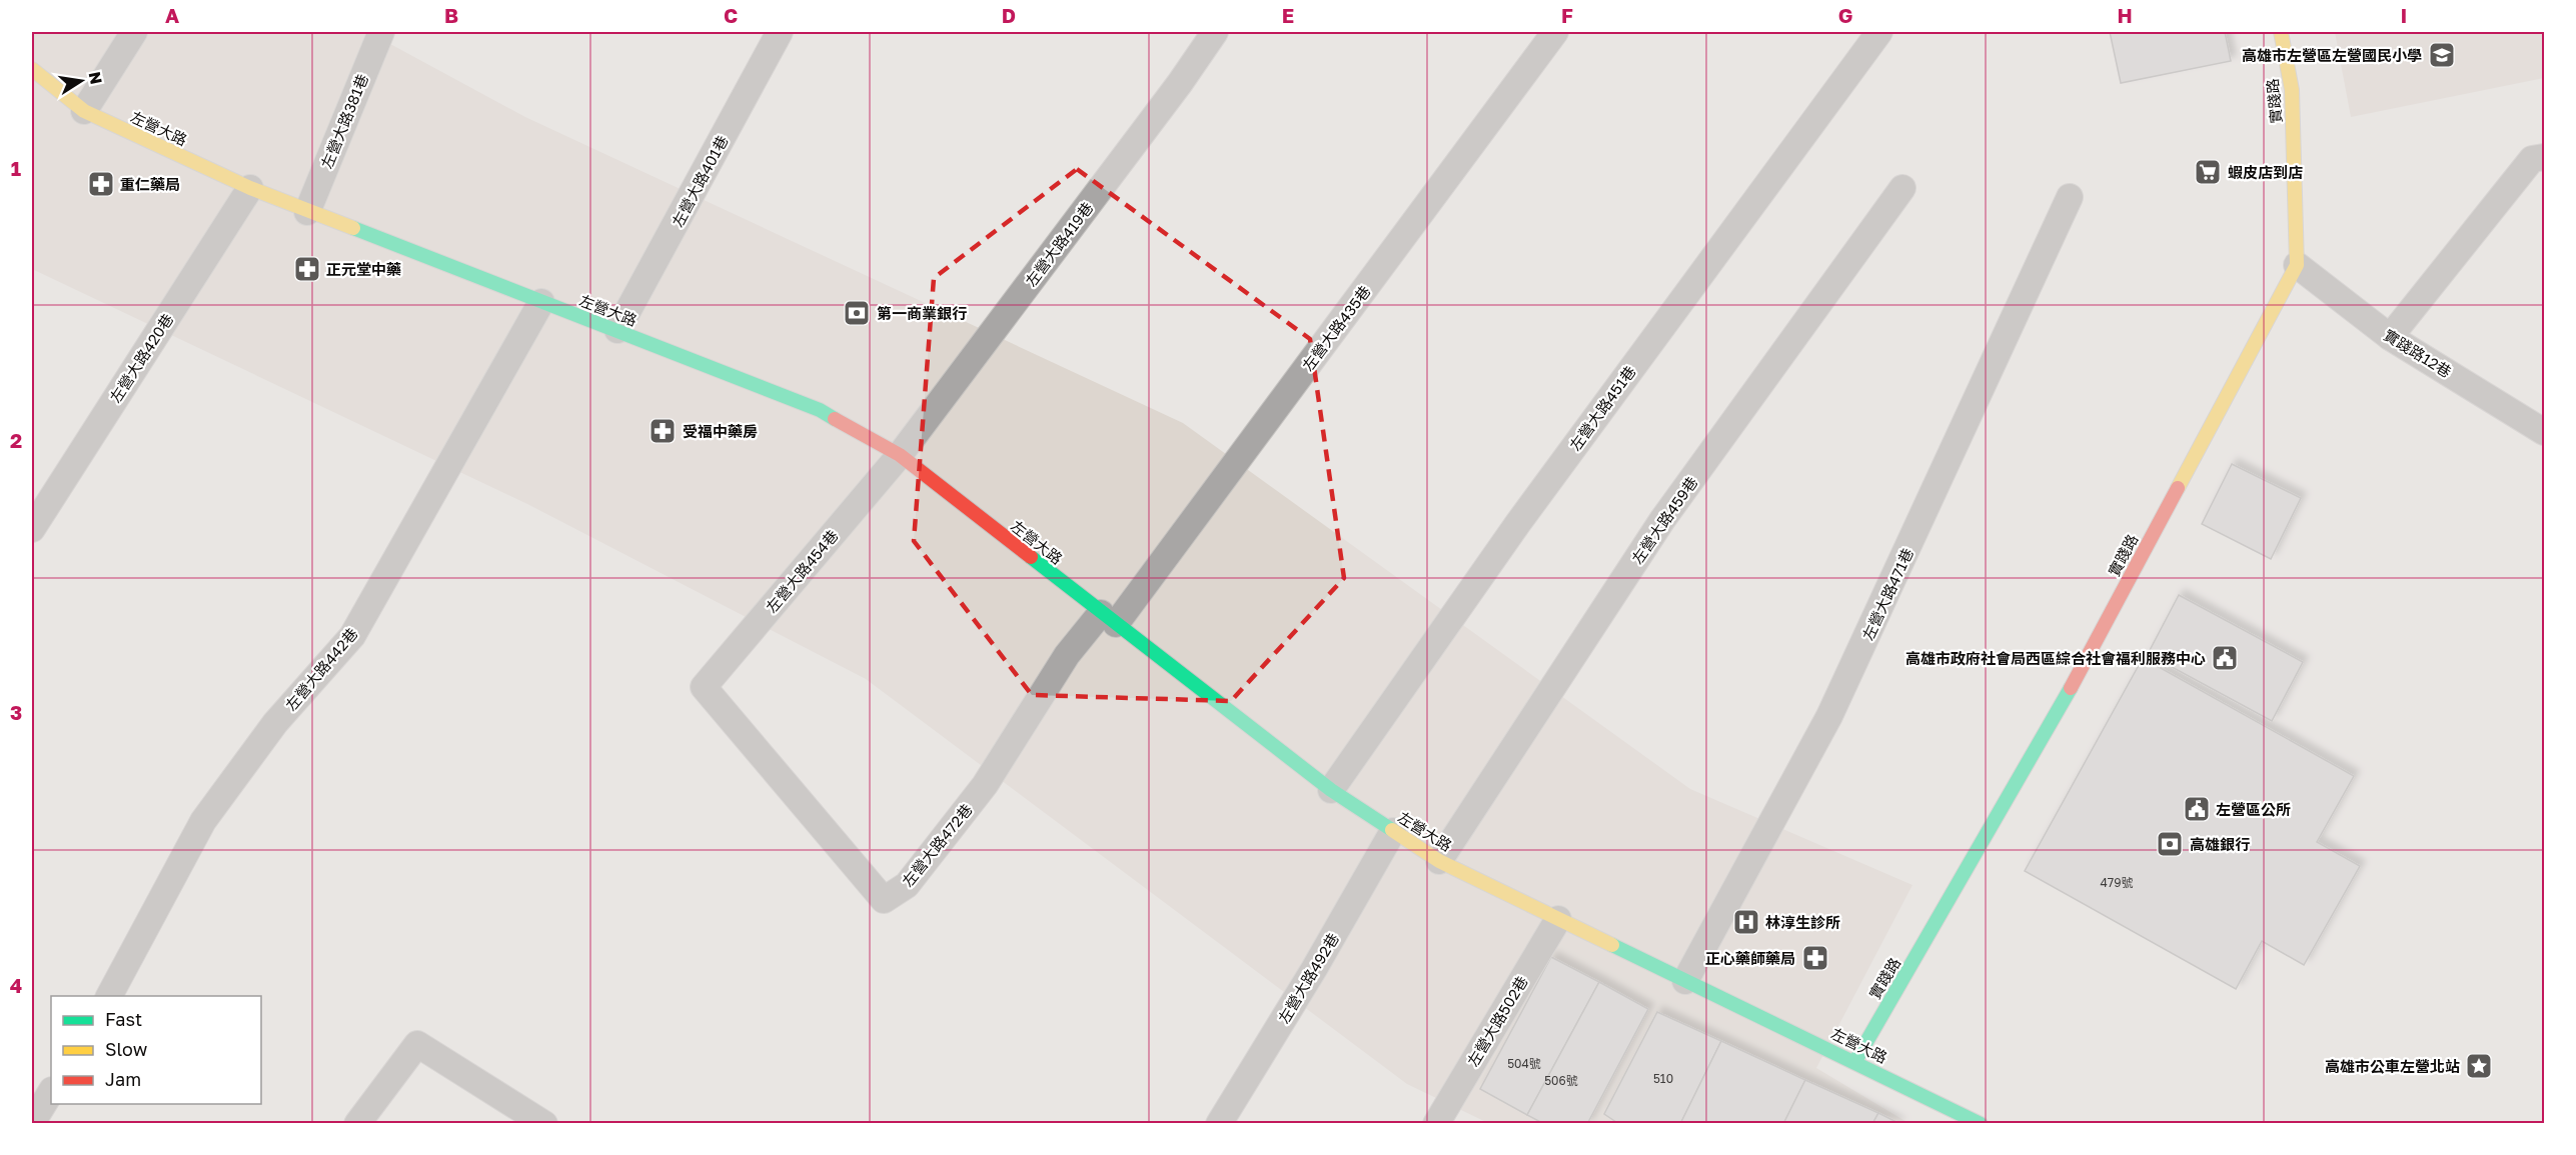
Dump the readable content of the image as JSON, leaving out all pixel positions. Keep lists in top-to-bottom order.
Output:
{
  "streets": {
    "street": ["實踐路", "左營大路"],
    "lane": [
      "左營大路381巷",
      "左營大路401巷",
      "左營大路419巷",
      "左營大路435巷",
      "實踐路12巷",
      "左營大路420巷",
      "左營大路451巷",
      "左營大路459巷",
      "左營大路454巷",
      "左營大路471巷",
      "左營大路442巷",
      "左營大路472巷",
      "左營大路492巷",
      "左營大路502巷"
    ]
  },
  "crossings": [
    ["實踐路", "左營大路"],
    ["實踐路", "實踐路12巷"],
    ["左營大路381巷", "左營大路"],
    ["左營大路", "左營大路401巷"],
    ["左營大路", "左營大路419巷"],
    ["左營大路", "左營大路435巷"],
    ["左營大路", "左營大路420巷"],
    ["左營大路", "左營大路451巷"],
    ["左營大路", "左營大路459巷"],
    ["左營大路", "左營大路454巷"],
    ["左營大路", "左營大路471巷"],
    ["左營大路", "左營大路442巷"],
    ["左營大路", "左營大路472巷"],
    ["左營大路", "左營大路492巷"],
    ["左營大路", "左營大路502巷"],
    ["左營大路419巷", "左營大路454巷"],
    ["左營大路435巷", "左營大路472巷"],
    ["左營大路454巷", "左營大路472巷"]
  ],
  "places": {
    "school or university": ["高雄市左營區左營國民小學"],
    "supermarket": ["蝦皮店到店"],
    "pharmacy": [
      "重仁藥局",
      "正元堂中藥",
      "受福中藥房",
      "正心藥師藥局"
    ],
    "bank": ["第一商業銀行", "高雄銀行"],
    "public building": ["高雄市政府社會局西區綜合社會福利服務中心", "左營區公所"],
    "hospital": ["林淳生診所"],
    "place": ["高雄市公車左營北站"]
  },
  "house_numbers": [
    "479號",
    "504號",
    "510",
    "506號"
  ],
  "legend": ["Fast", "Slow", "Jam"],
  "north": "right",
  "grid": {
    "columns": [
      "A",
      "B",
      "C",
      "D",
      "E",
      "F",
      "G",
      "H",
      "I"
    ],
    "rows": [
      "1",
      "2",
      "3",
      "4"
    ]
  }
}
